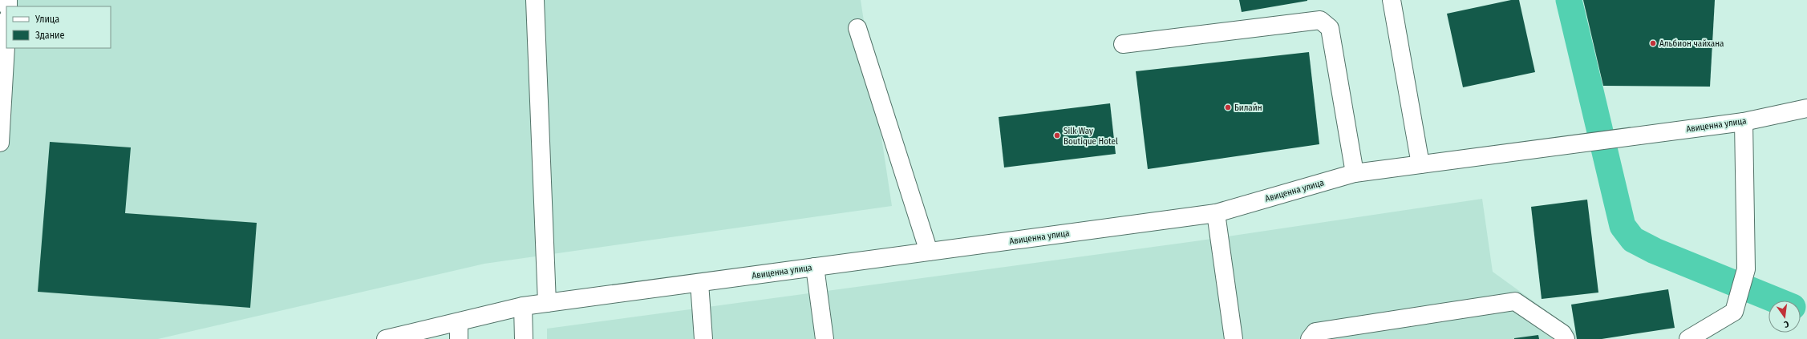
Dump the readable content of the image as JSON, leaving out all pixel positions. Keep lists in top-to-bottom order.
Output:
{
  "streets": {
    "street": ["Авиценна улица"]
  },
  "places": ["Альбион чайхана", "Билайн", "Silk Way Boutique Hotel"],
  "legend": ["Улица", "Здание"],
  "north": "bottom"
}
